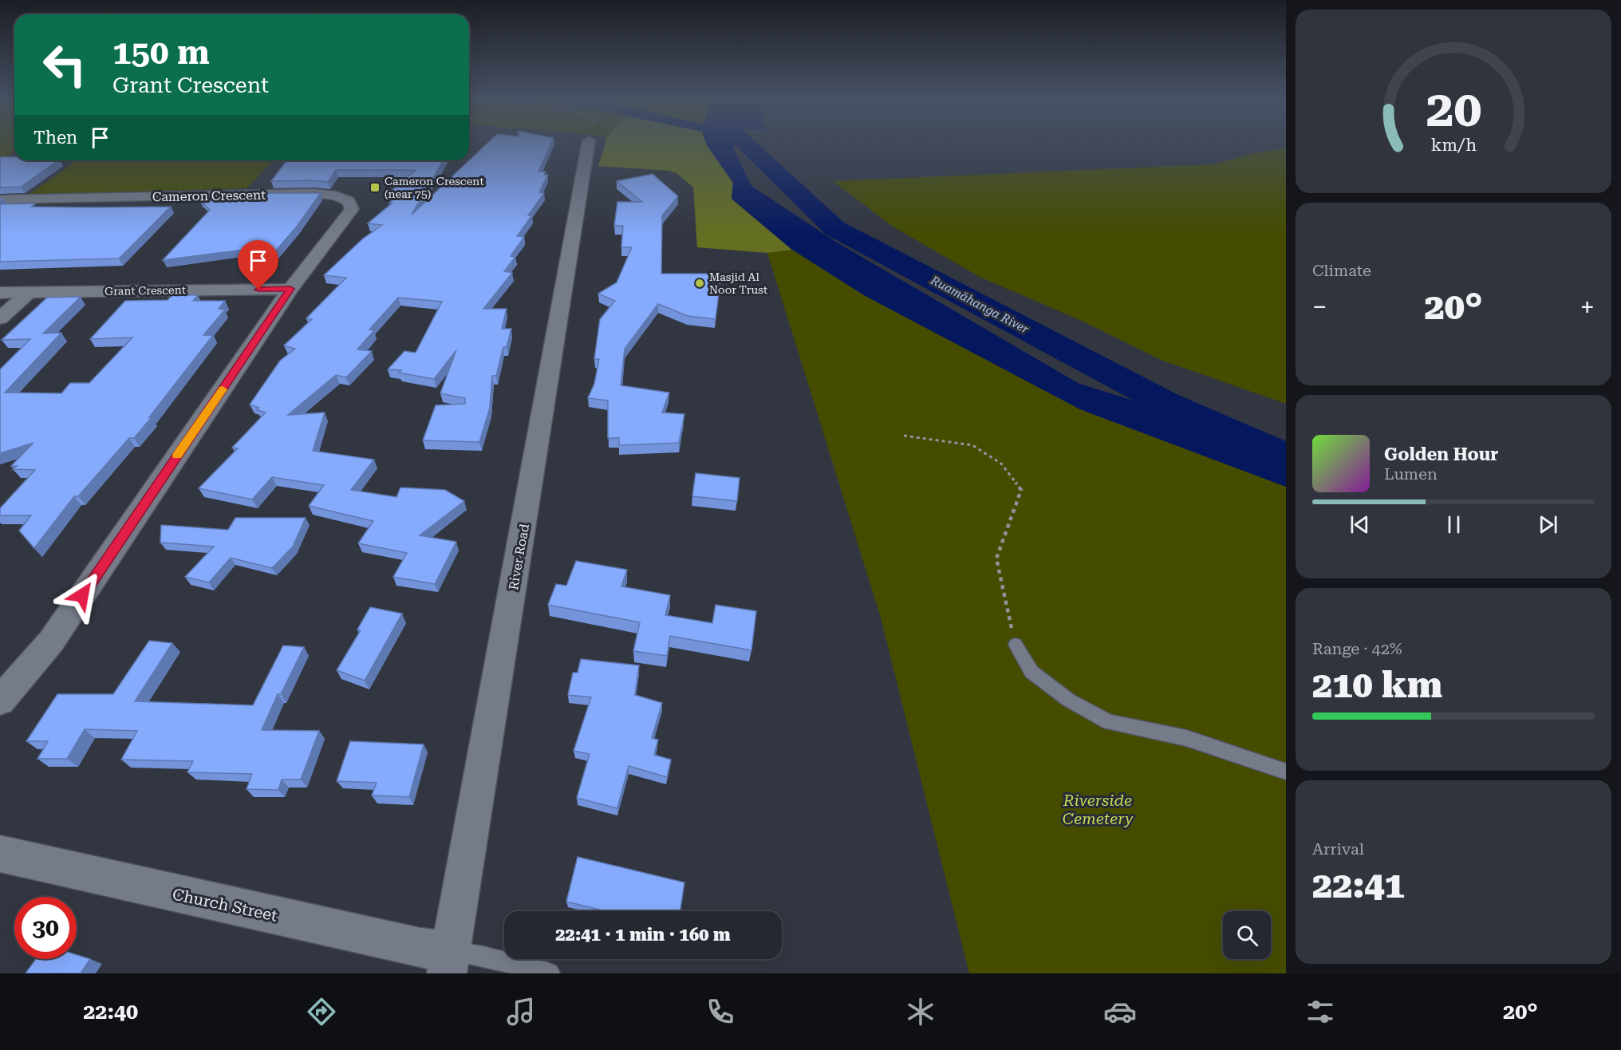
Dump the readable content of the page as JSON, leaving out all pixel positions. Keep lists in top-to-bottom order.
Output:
{
  "streets": {
    "street": [
      "Cameron Crescent",
      "Grant Crescent",
      "River Road",
      "Church Street"
    ]
  },
  "crossings": [
    ["Cameron Crescent", "Grant Crescent"],
    ["River Road", "Church Street"]
  ],
  "water": ["Ruamāhanga River"],
  "parks": ["Riverside Cemetery"],
  "places": {
    "transit": ["Cameron Crescent (near 75)"],
    "other": ["Masjid Al Noor Trust"]
  },
  "page": {
    "turn": ["150 m", "Grant Crescent"],
    "then": "Then",
    "tile": [
      "Climate",
      ["Range · 42%", "210 km"],
      ["Arrival", "22:41"]
    ],
    "heat": ["−", "20°", "+"],
    "song": ["Golden Hour", "Lumen"],
    "limit": "30",
    "trip": "22:41 · 1 min · 160 m",
    "tabs": ["22:40", "20°"],
    "gauge": ["20", "km/h"]
  }
}
